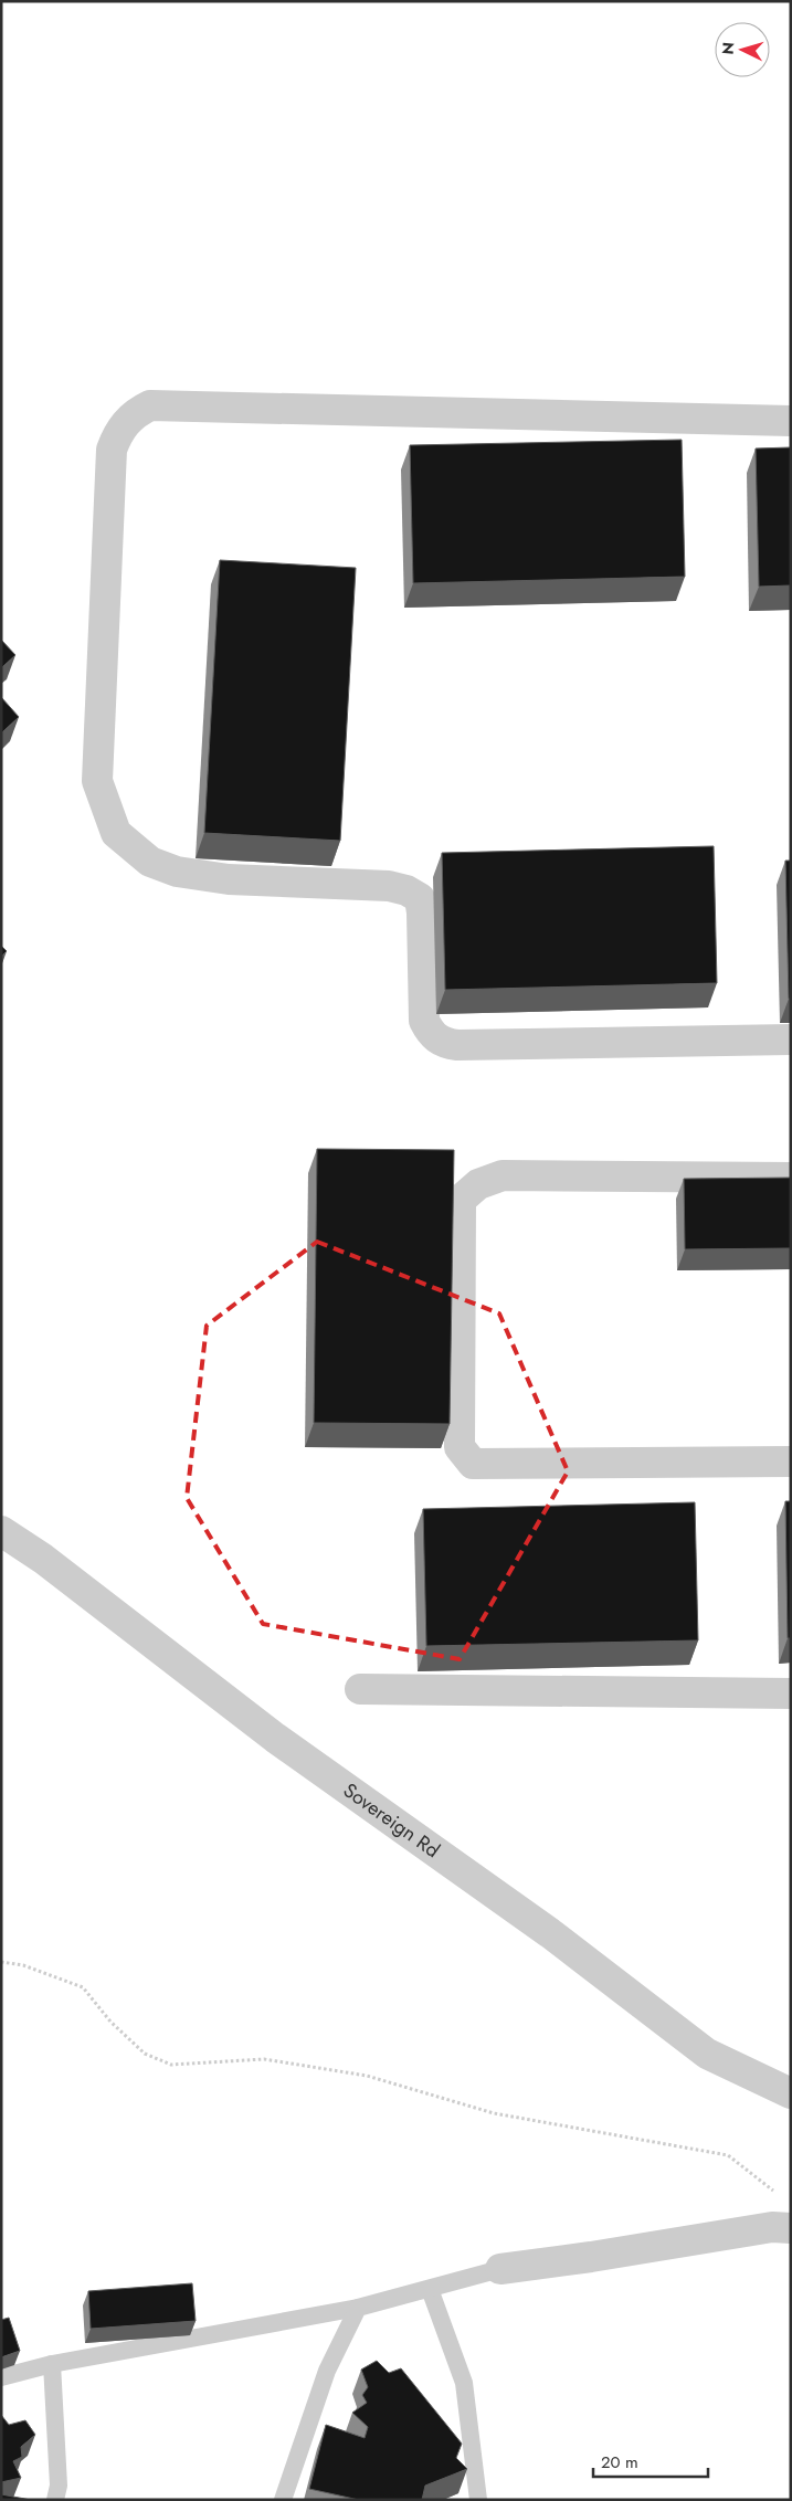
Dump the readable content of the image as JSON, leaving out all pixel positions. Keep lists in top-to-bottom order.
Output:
{
  "streets": {
    "street": ["Sovereign Rd"]
  },
  "scale_bar": "20 m",
  "north": "left"
}
